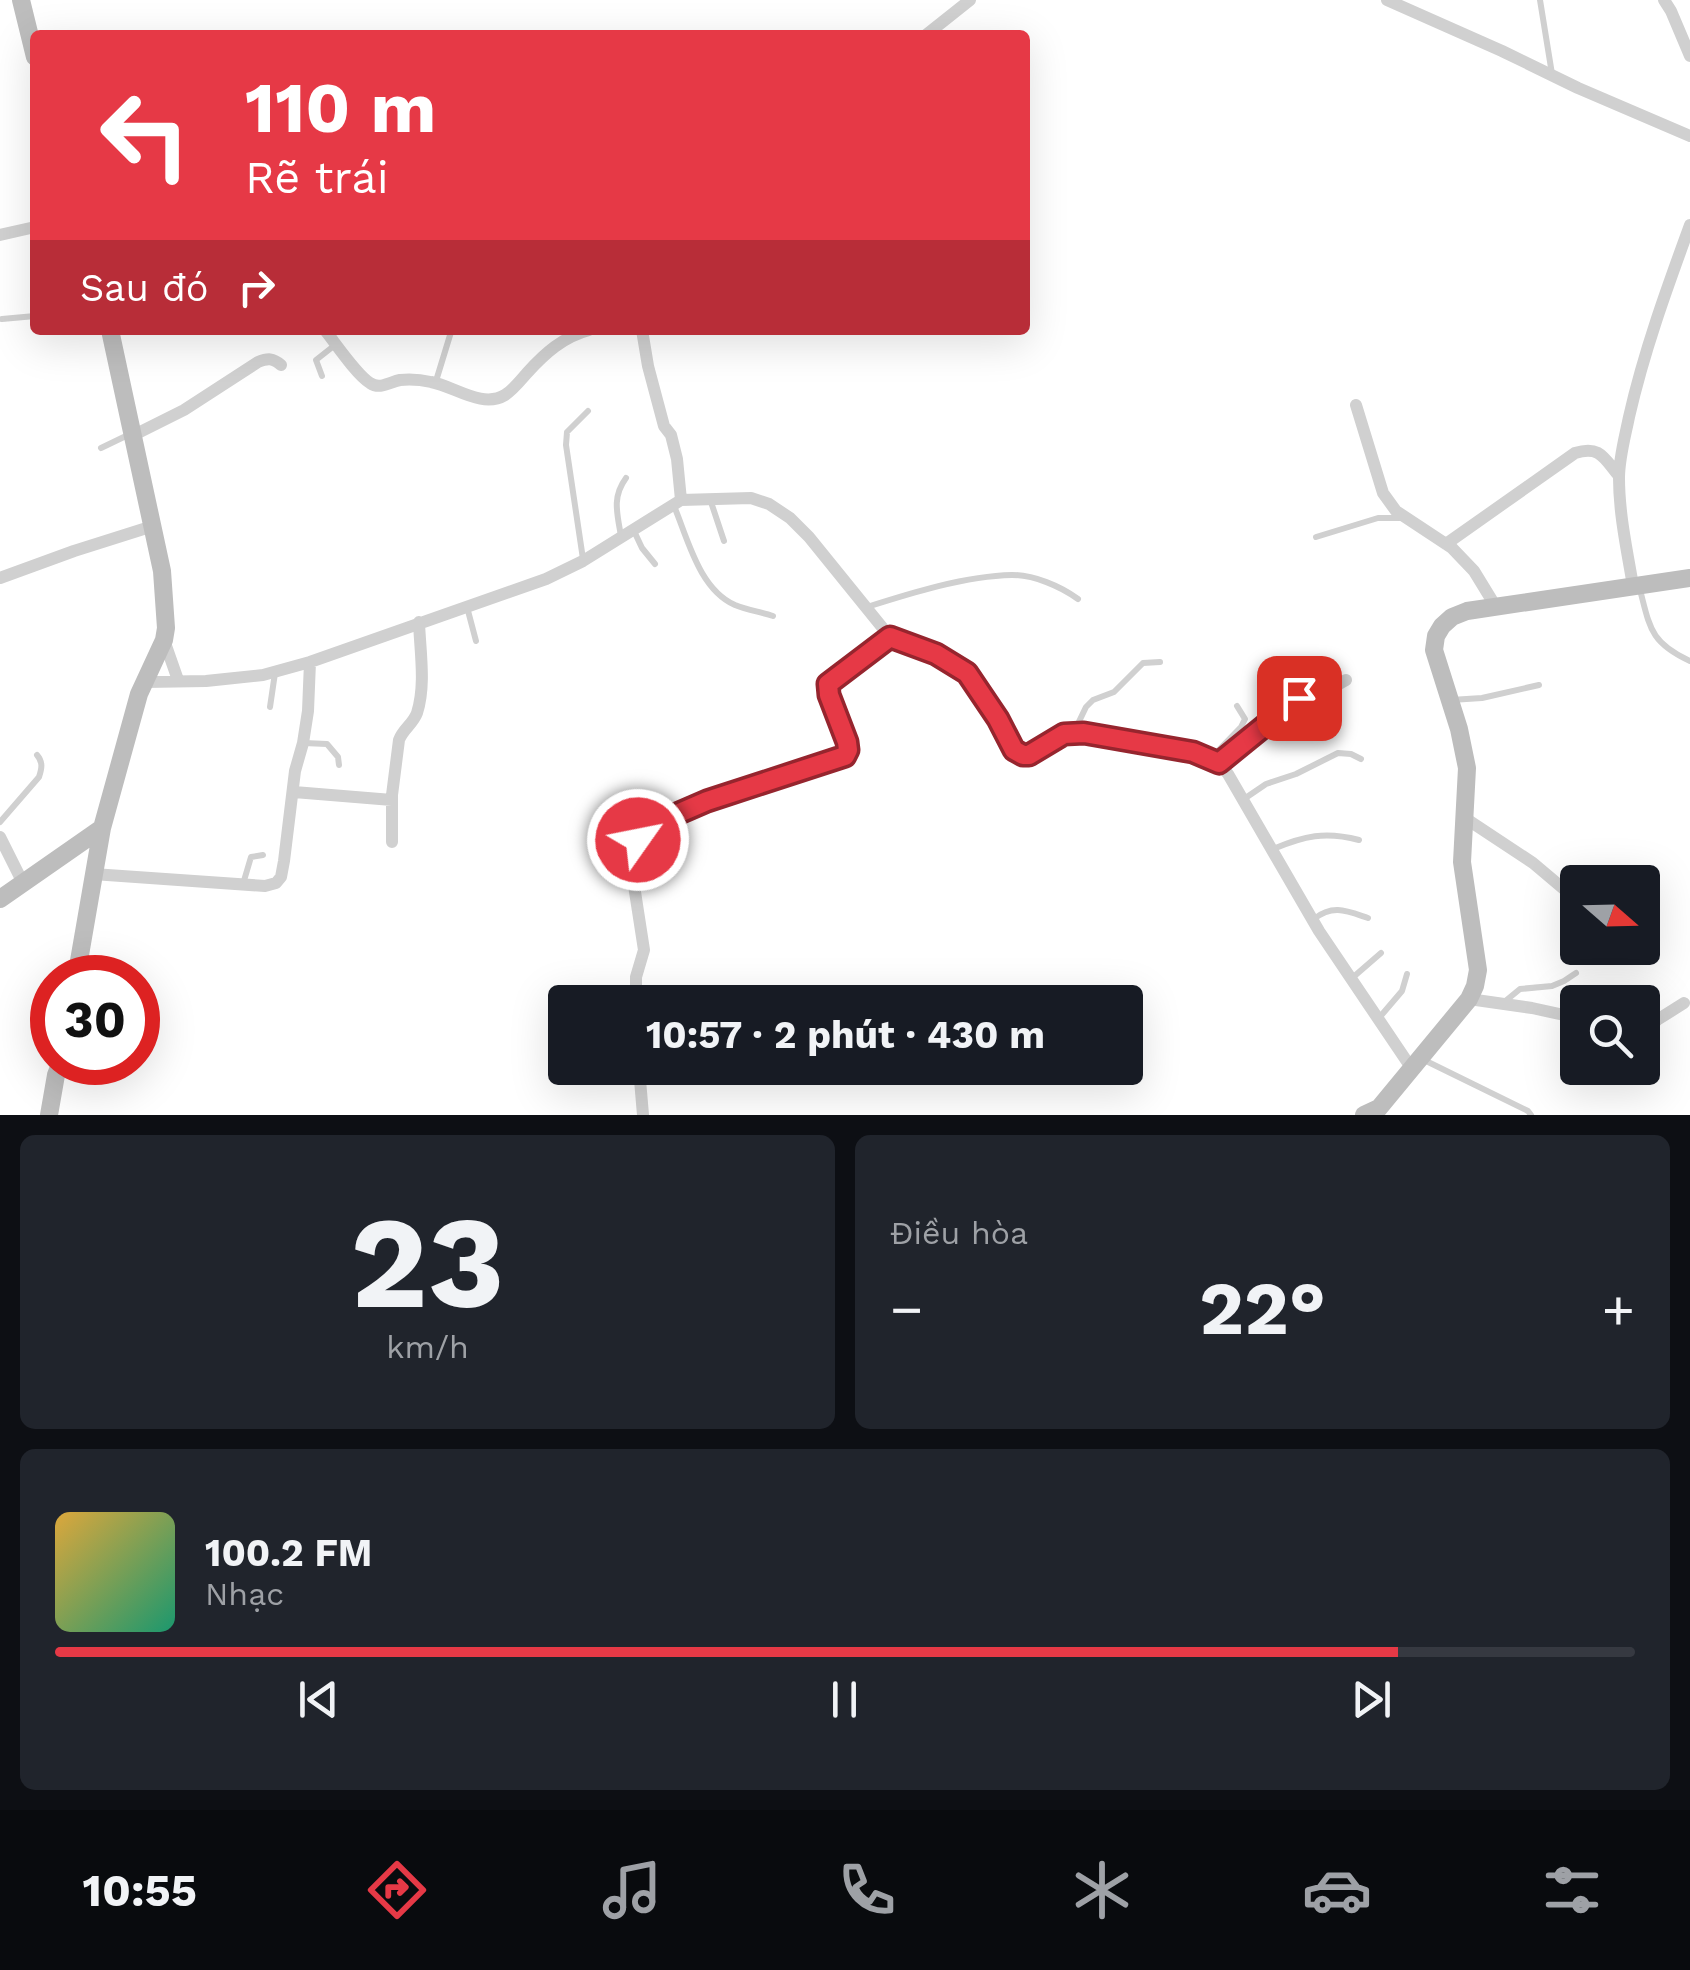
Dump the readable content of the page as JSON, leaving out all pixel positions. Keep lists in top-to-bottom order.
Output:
{
  "north": "right",
  "page": {
    "turn": ["110 m", "Rẽ trái"],
    "then": "Sau đó",
    "limit": "30",
    "trip": "10:57 · 2 phút · 430 m",
    "tile": [
      ["23", "km/h"],
      "Điều hòa"
    ],
    "heat": ["−", "22°", "+"],
    "song": ["100.2 FM", "Nhạc"],
    "tabs": "10:55"
  }
}
